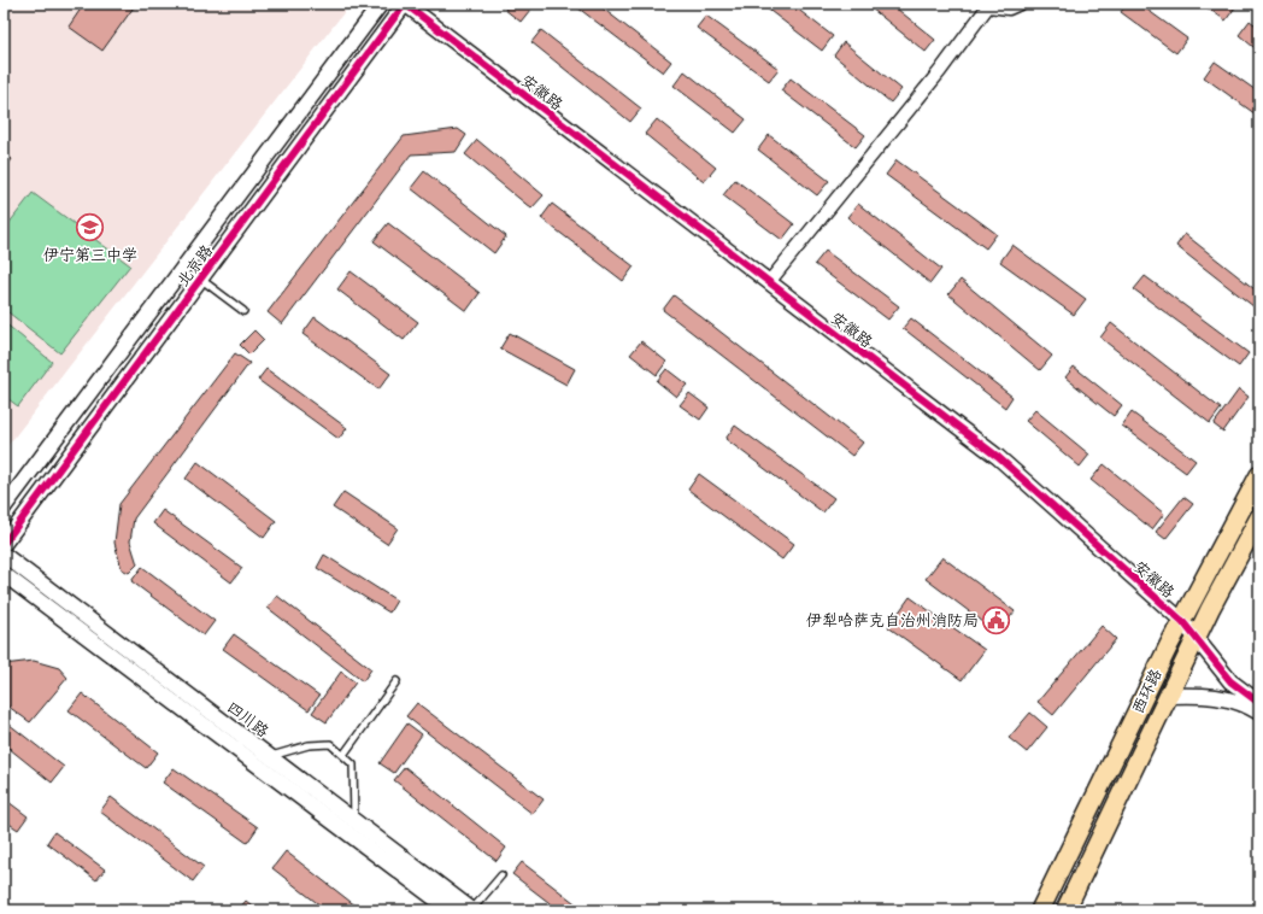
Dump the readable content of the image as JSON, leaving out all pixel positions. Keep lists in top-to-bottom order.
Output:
{
  "streets": {
    "main road": ["西环路"],
    "street": ["安徽路", "北京路", "四川路"]
  },
  "crossings": [
    ["安徽路", "北京路"],
    ["安徽路", "西环路"]
  ],
  "places": {
    "school or university": ["伊宁第三中学"],
    "public building": ["伊犁哈萨克自治州消防局"]
  }
}
